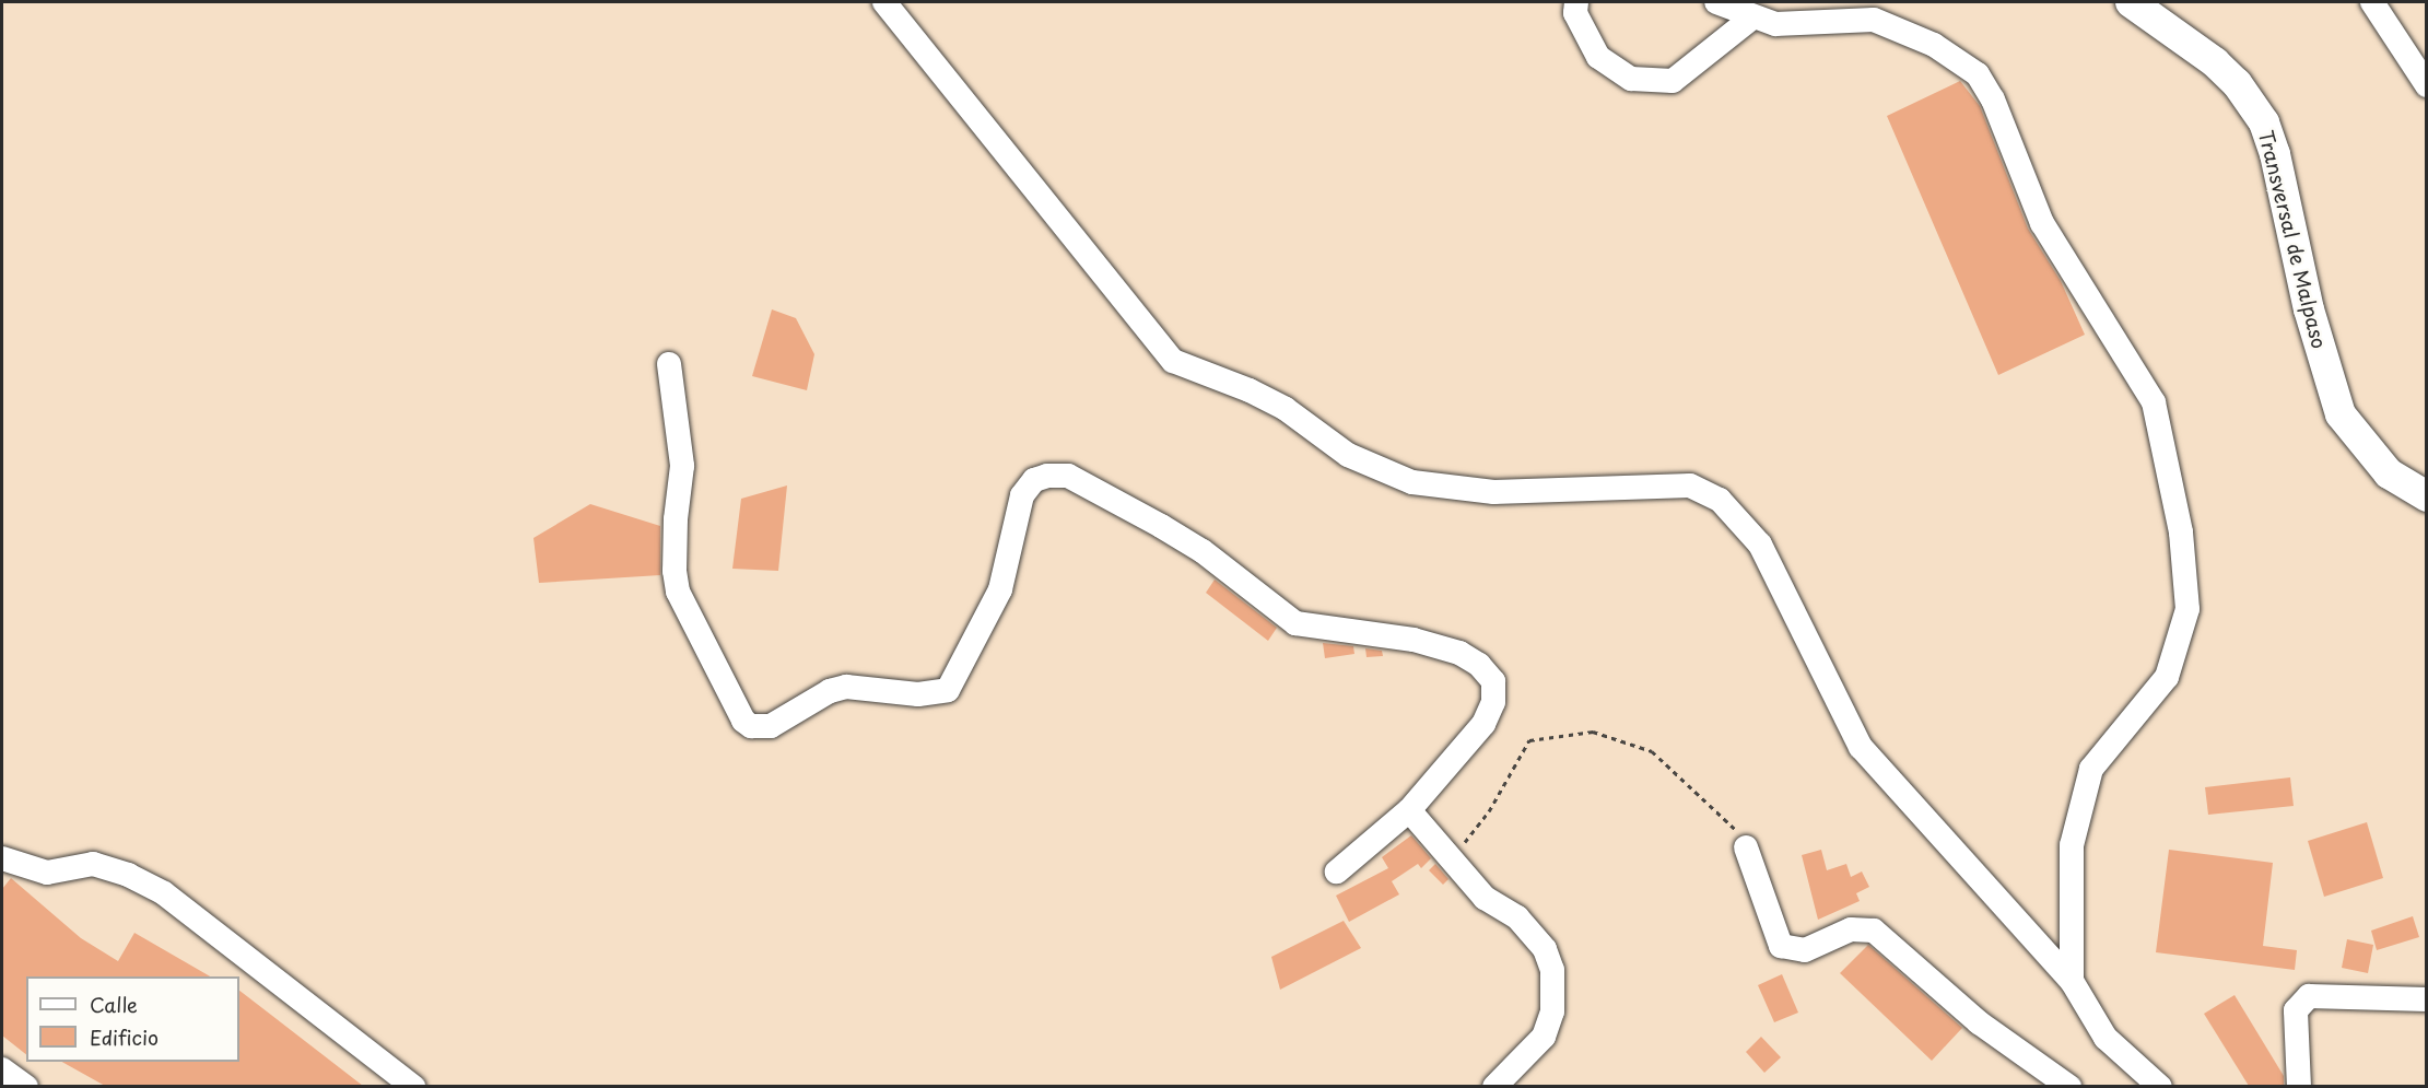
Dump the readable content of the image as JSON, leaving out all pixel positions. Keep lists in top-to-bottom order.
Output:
{
  "streets": {
    "main road": ["Transversal de Malpaso"]
  },
  "legend": ["Calle", "Edificio"]
}
